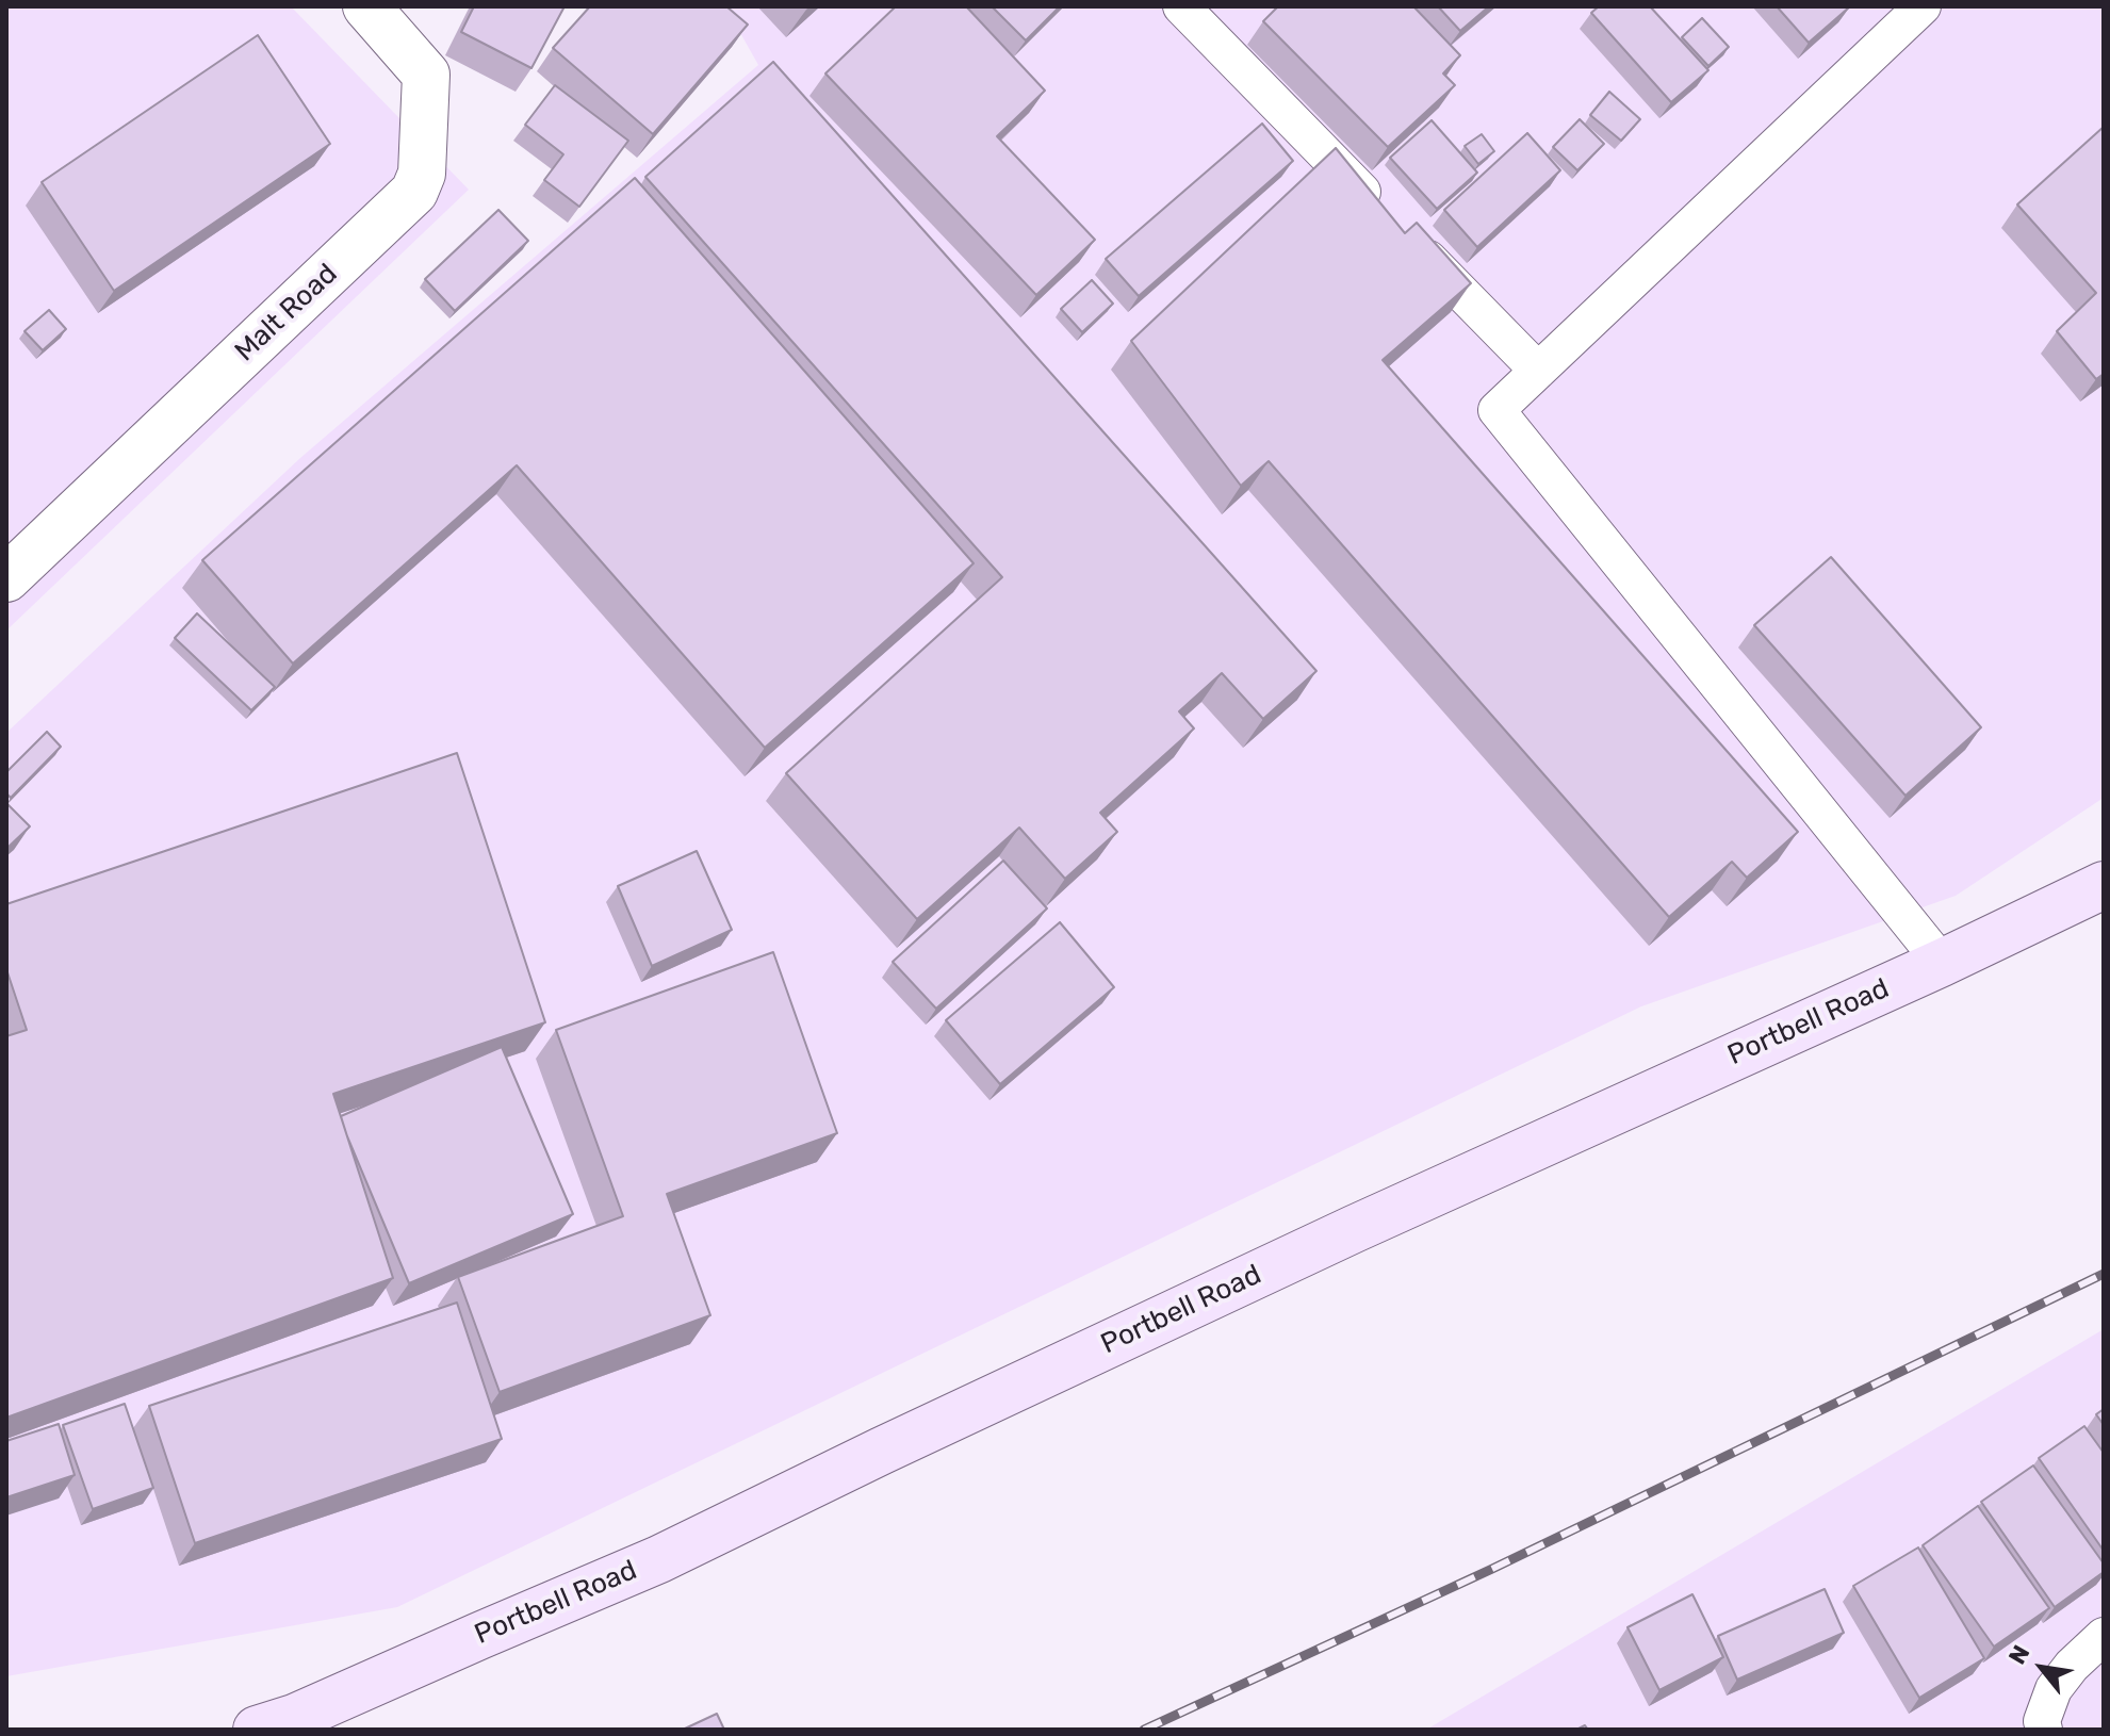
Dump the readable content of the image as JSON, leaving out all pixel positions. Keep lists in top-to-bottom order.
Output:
{
  "streets": {
    "main road": ["Portbell Road"],
    "street": ["Malt Road"]
  },
  "north": "top left"
}
